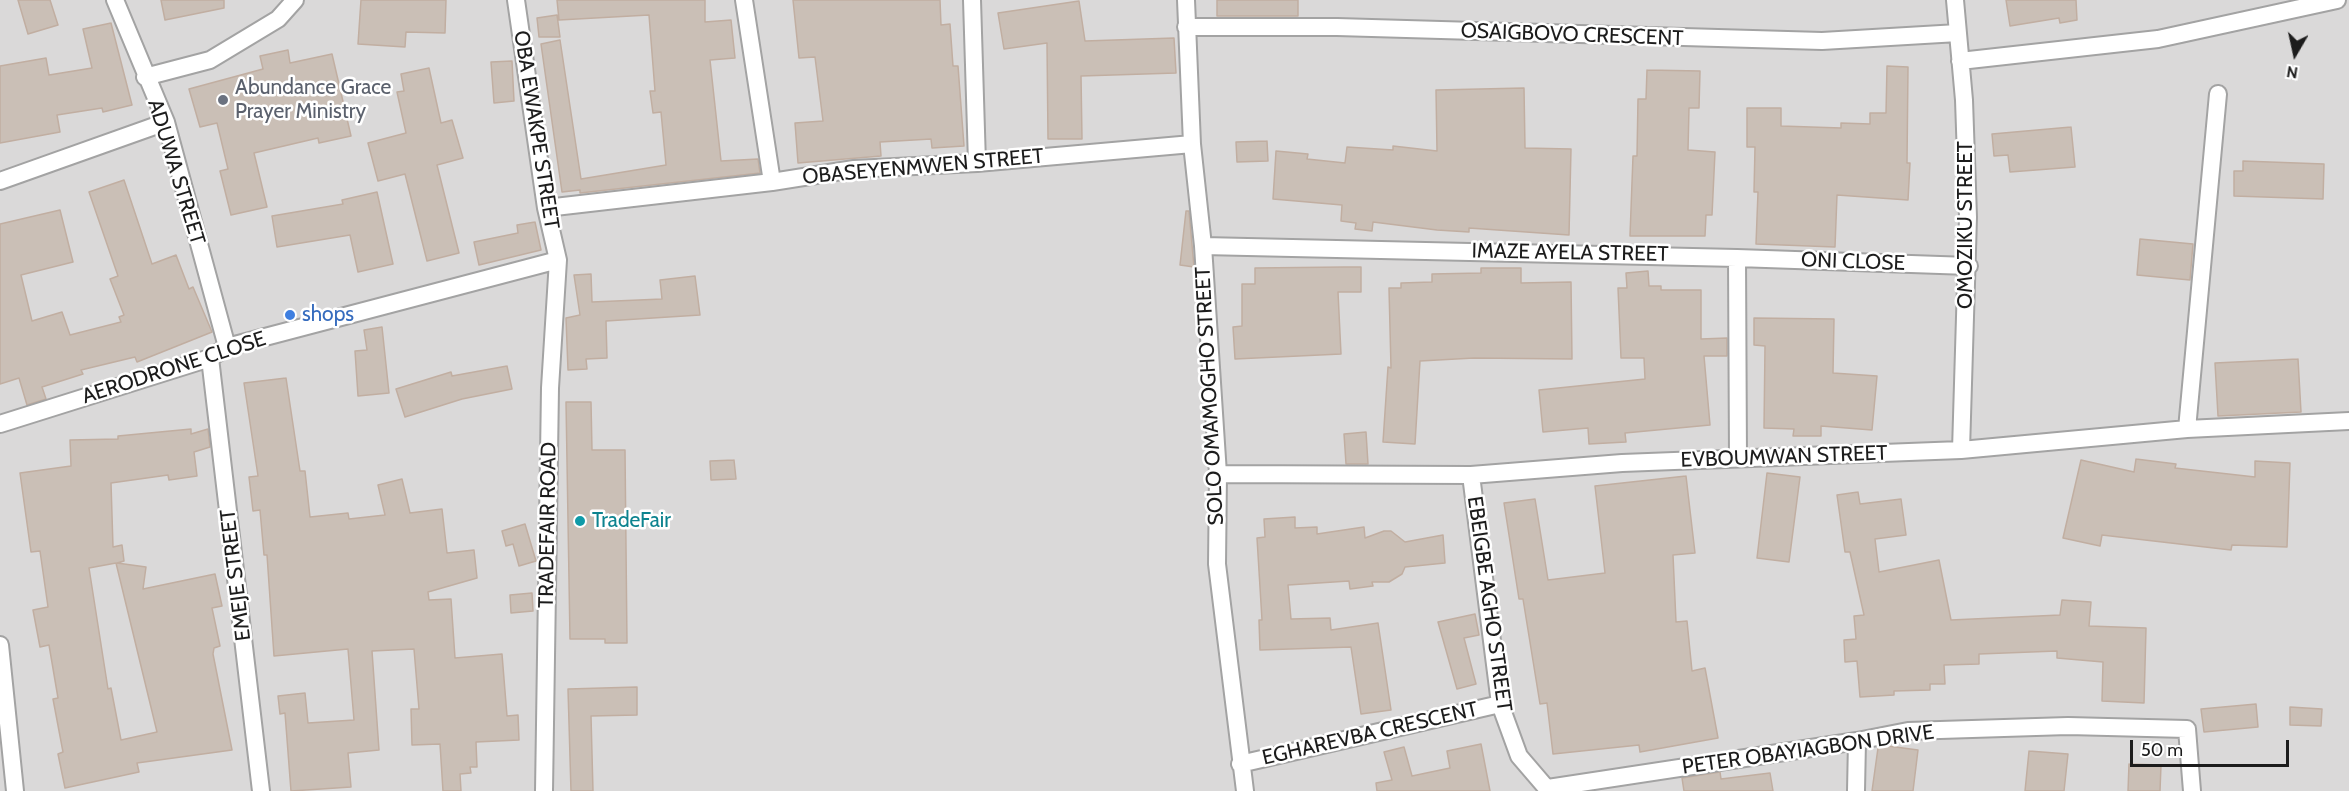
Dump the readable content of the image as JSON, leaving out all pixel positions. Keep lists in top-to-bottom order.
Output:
{
  "streets": {
    "street": [
      "OSAIGBOVO CRESCENT",
      "OBA EWAKPE STREET",
      "OBASEYENMWEN STREET",
      "ADUWA STREET",
      "OMOZIKU STREET",
      "IMAZE AYELA STREET",
      "ONI CLOSE",
      "AERODRONE CLOSE",
      "SOLO OMAMOGHO STREET",
      "EVBOUMWAN STREET",
      "TRADEFAIR ROAD",
      "EMEJE STREET",
      "EBEIGBE AGHO STREET",
      "EGHAREVBA CRESCENT",
      "PETER OBAYIAGBON DRIVE"
    ]
  },
  "crossings": [
    ["OSAIGBOVO CRESCENT", "OMOZIKU STREET"],
    ["OSAIGBOVO CRESCENT", "SOLO OMAMOGHO STREET"],
    ["OBA EWAKPE STREET", "OBASEYENMWEN STREET"],
    ["OBA EWAKPE STREET", "AERODRONE CLOSE"],
    ["OBA EWAKPE STREET", "TRADEFAIR ROAD"],
    ["OBASEYENMWEN STREET", "SOLO OMAMOGHO STREET"],
    ["ADUWA STREET", "AERODRONE CLOSE"],
    ["OMOZIKU STREET", "ONI CLOSE"],
    ["OMOZIKU STREET", "EVBOUMWAN STREET"],
    ["IMAZE AYELA STREET", "ONI CLOSE"],
    ["IMAZE AYELA STREET", "SOLO OMAMOGHO STREET"],
    ["AERODRONE CLOSE", "TRADEFAIR ROAD"],
    ["AERODRONE CLOSE", "EMEJE STREET"],
    ["SOLO OMAMOGHO STREET", "EVBOUMWAN STREET"],
    ["SOLO OMAMOGHO STREET", "EGHAREVBA CRESCENT"],
    ["EVBOUMWAN STREET", "EBEIGBE AGHO STREET"],
    ["EBEIGBE AGHO STREET", "EGHAREVBA CRESCENT"],
    ["EBEIGBE AGHO STREET", "PETER OBAYIAGBON DRIVE"]
  ],
  "places": ["Abundance Grace Prayer Ministry", "shops", "TradeFair"],
  "scale_bar": "50 m",
  "north": "bottom"
}
